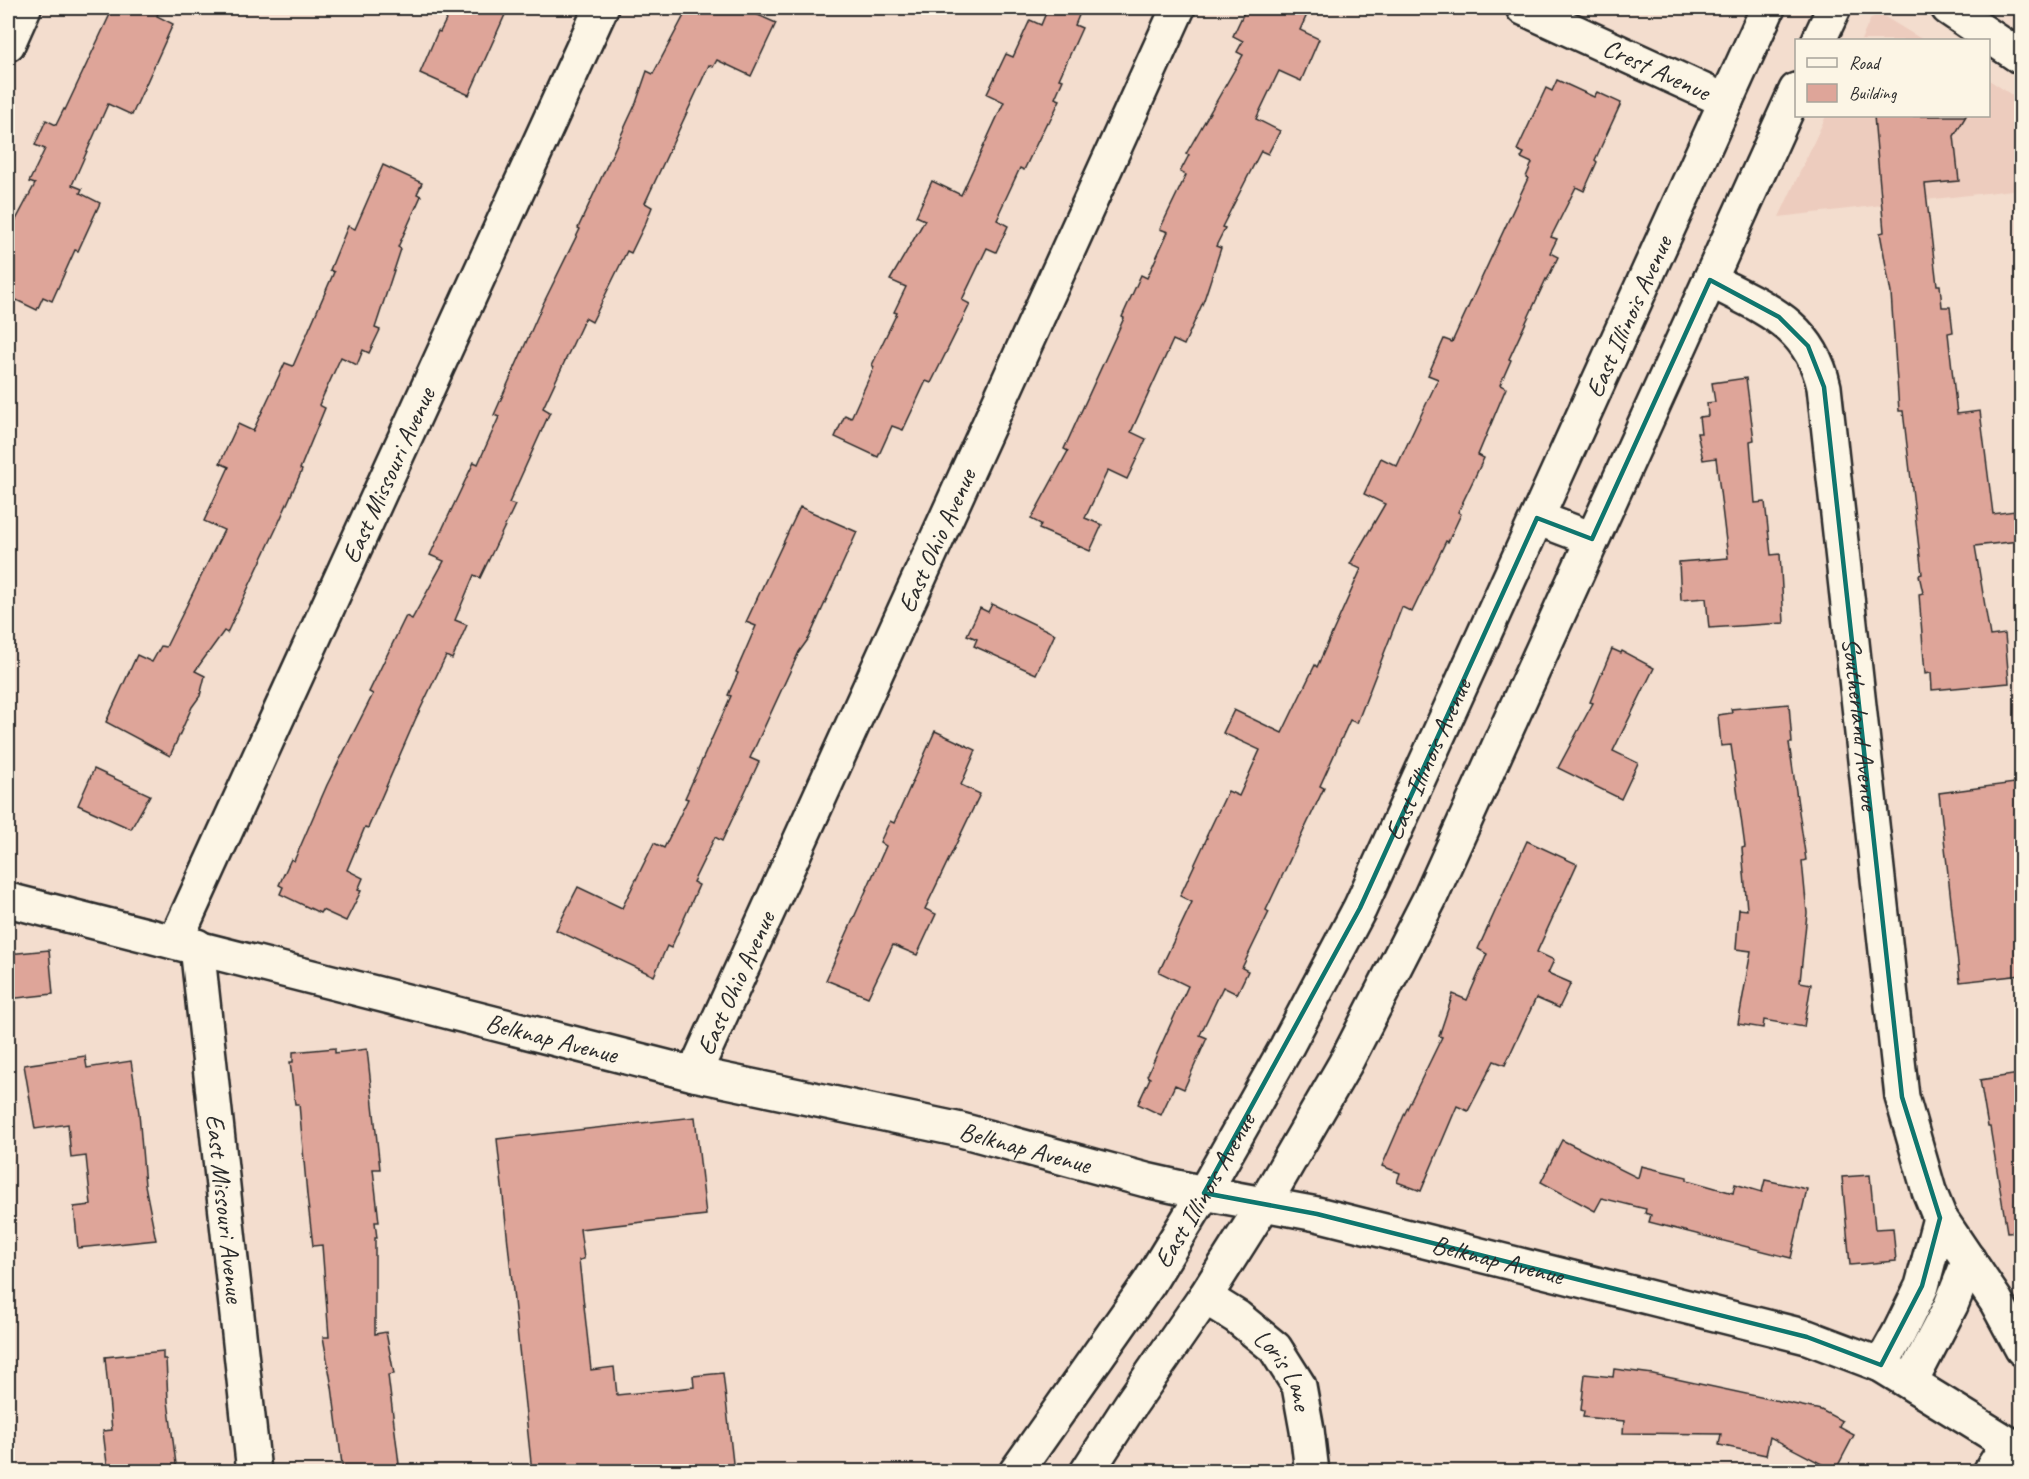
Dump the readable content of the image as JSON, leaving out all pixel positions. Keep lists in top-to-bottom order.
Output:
{
  "streets": {
    "street": [
      "Crest Avenue",
      "East Illinois Avenue",
      "East Missouri Avenue",
      "East Ohio Avenue",
      "Southerland Avenue",
      "Belknap Avenue",
      "Loris Lane"
    ]
  },
  "crossings": [
    ["Crest Avenue", "East Illinois Avenue"],
    ["East Illinois Avenue", "Belknap Avenue"],
    ["East Missouri Avenue", "Belknap Avenue"],
    ["East Ohio Avenue", "Belknap Avenue"]
  ],
  "legend": ["Road", "Building"]
}
